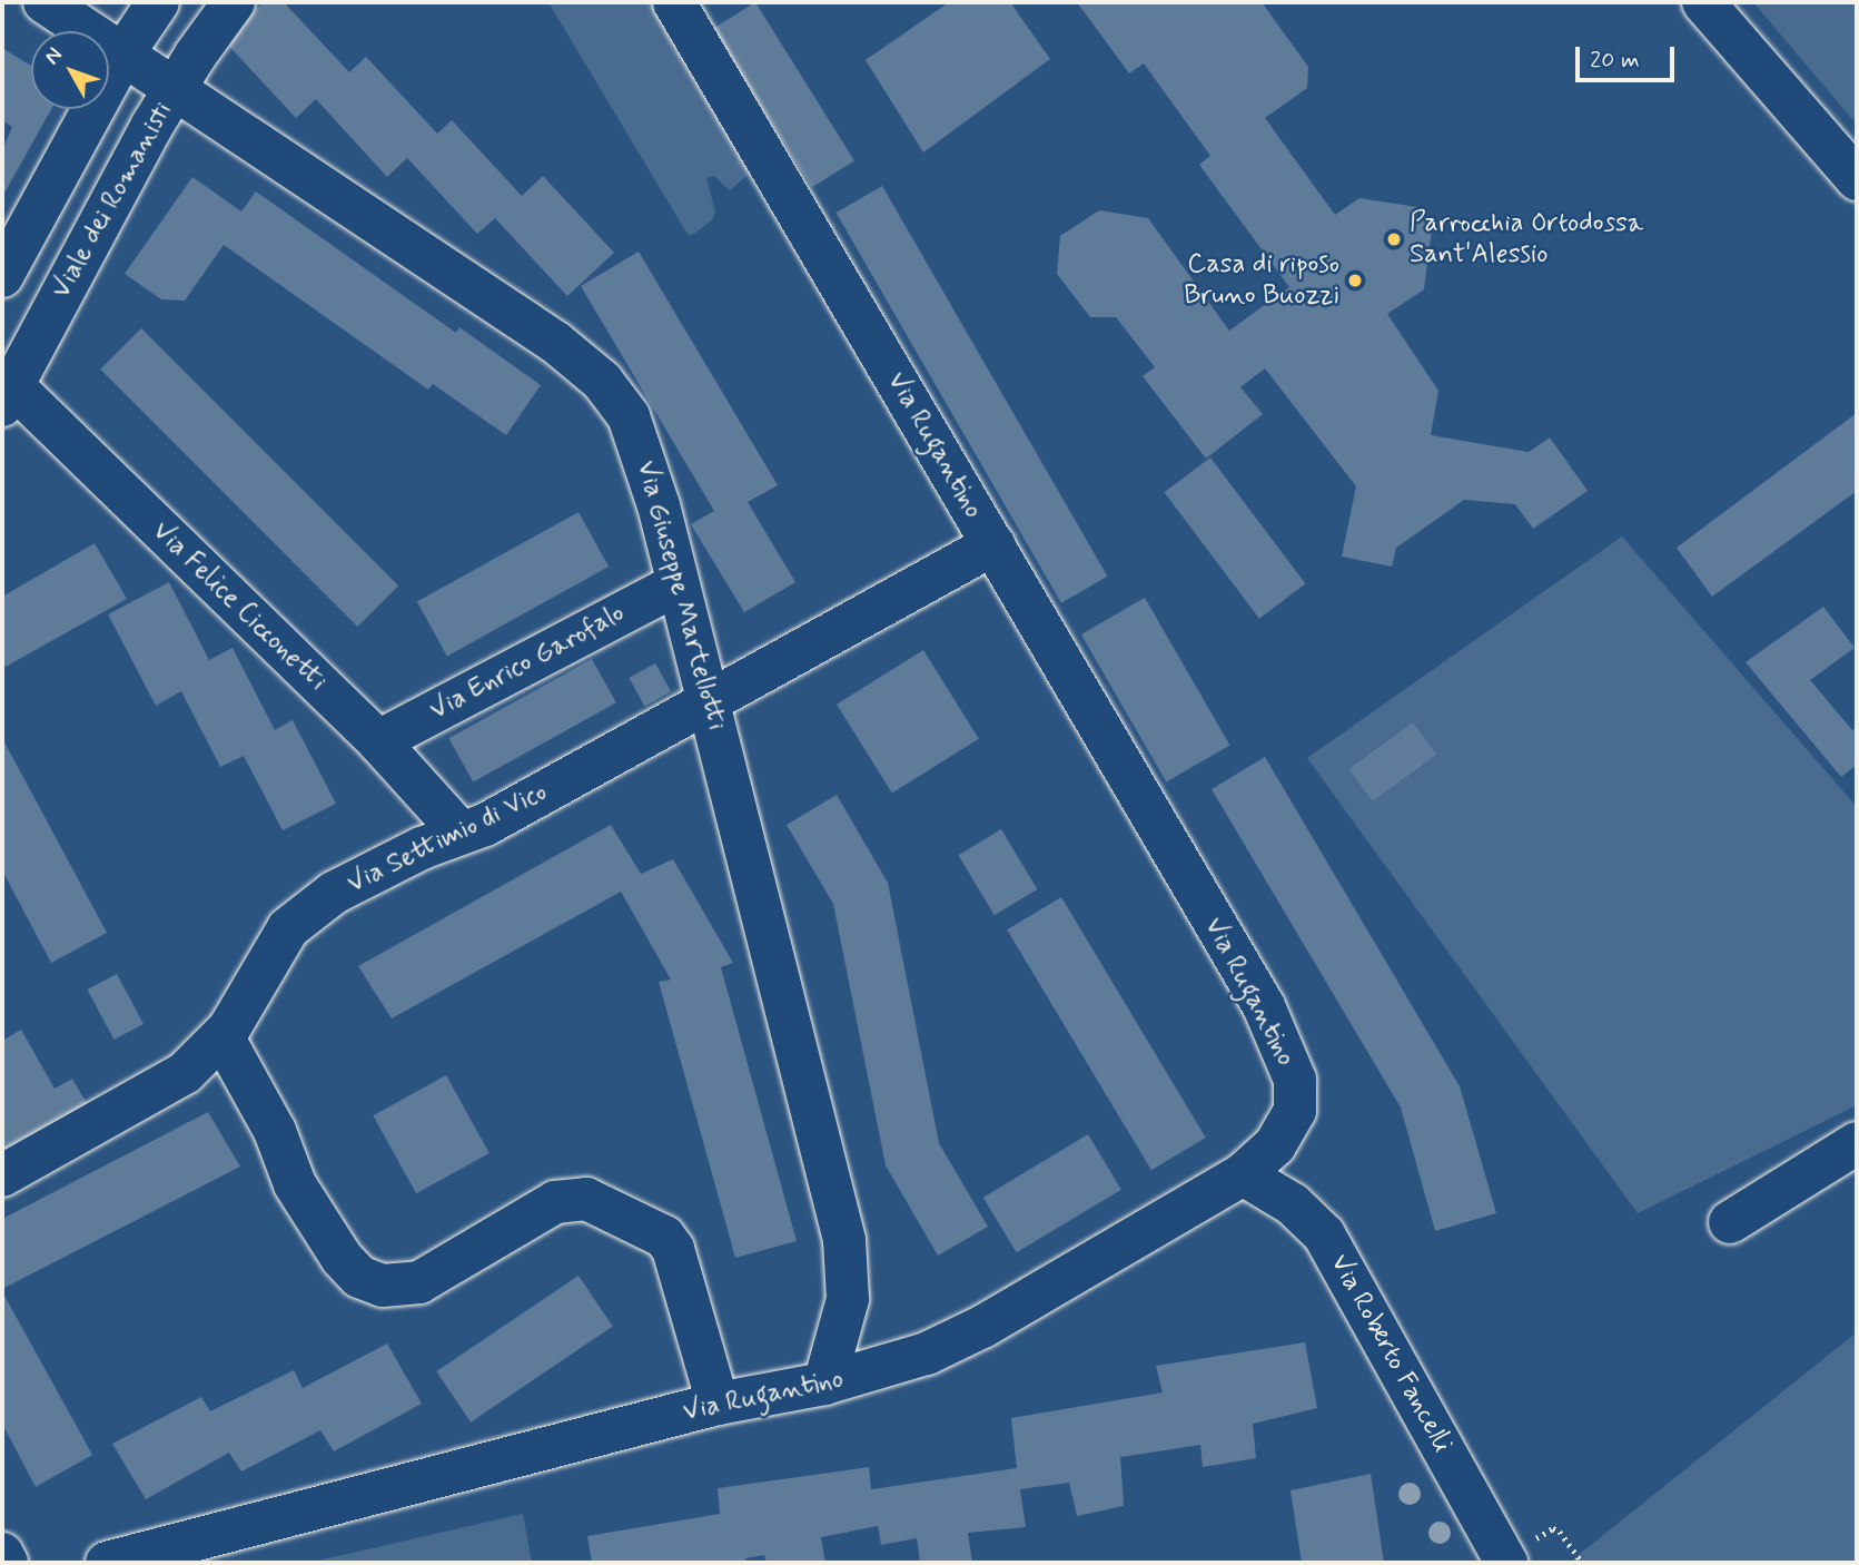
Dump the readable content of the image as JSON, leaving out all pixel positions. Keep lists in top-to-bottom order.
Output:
{
  "streets": {
    "street": [
      "Viale dei Romanisti",
      "Via Rugantino",
      "Via Giuseppe Martellotti",
      "Via Felice Cicconetti",
      "Via Enrico Garofalo",
      "Via Settimio di Vico",
      "Via Roberto Fancelli"
    ]
  },
  "crossings": [
    ["Viale dei Romanisti", "Via Giuseppe Martellotti"],
    ["Viale dei Romanisti", "Via Felice Cicconetti"],
    ["Via Rugantino", "Via Giuseppe Martellotti"],
    ["Via Rugantino", "Via Settimio di Vico"],
    ["Via Rugantino", "Via Roberto Fancelli"],
    ["Via Giuseppe Martellotti", "Via Enrico Garofalo"],
    ["Via Giuseppe Martellotti", "Via Settimio di Vico"],
    ["Via Felice Cicconetti", "Via Enrico Garofalo"],
    ["Via Felice Cicconetti", "Via Settimio di Vico"]
  ],
  "places": ["Parrocchia Ortodossa Sant'Alessio", "Casa di riposo Bruno Buozzi"],
  "scale_bar": "20 m",
  "north": "top left"
}
